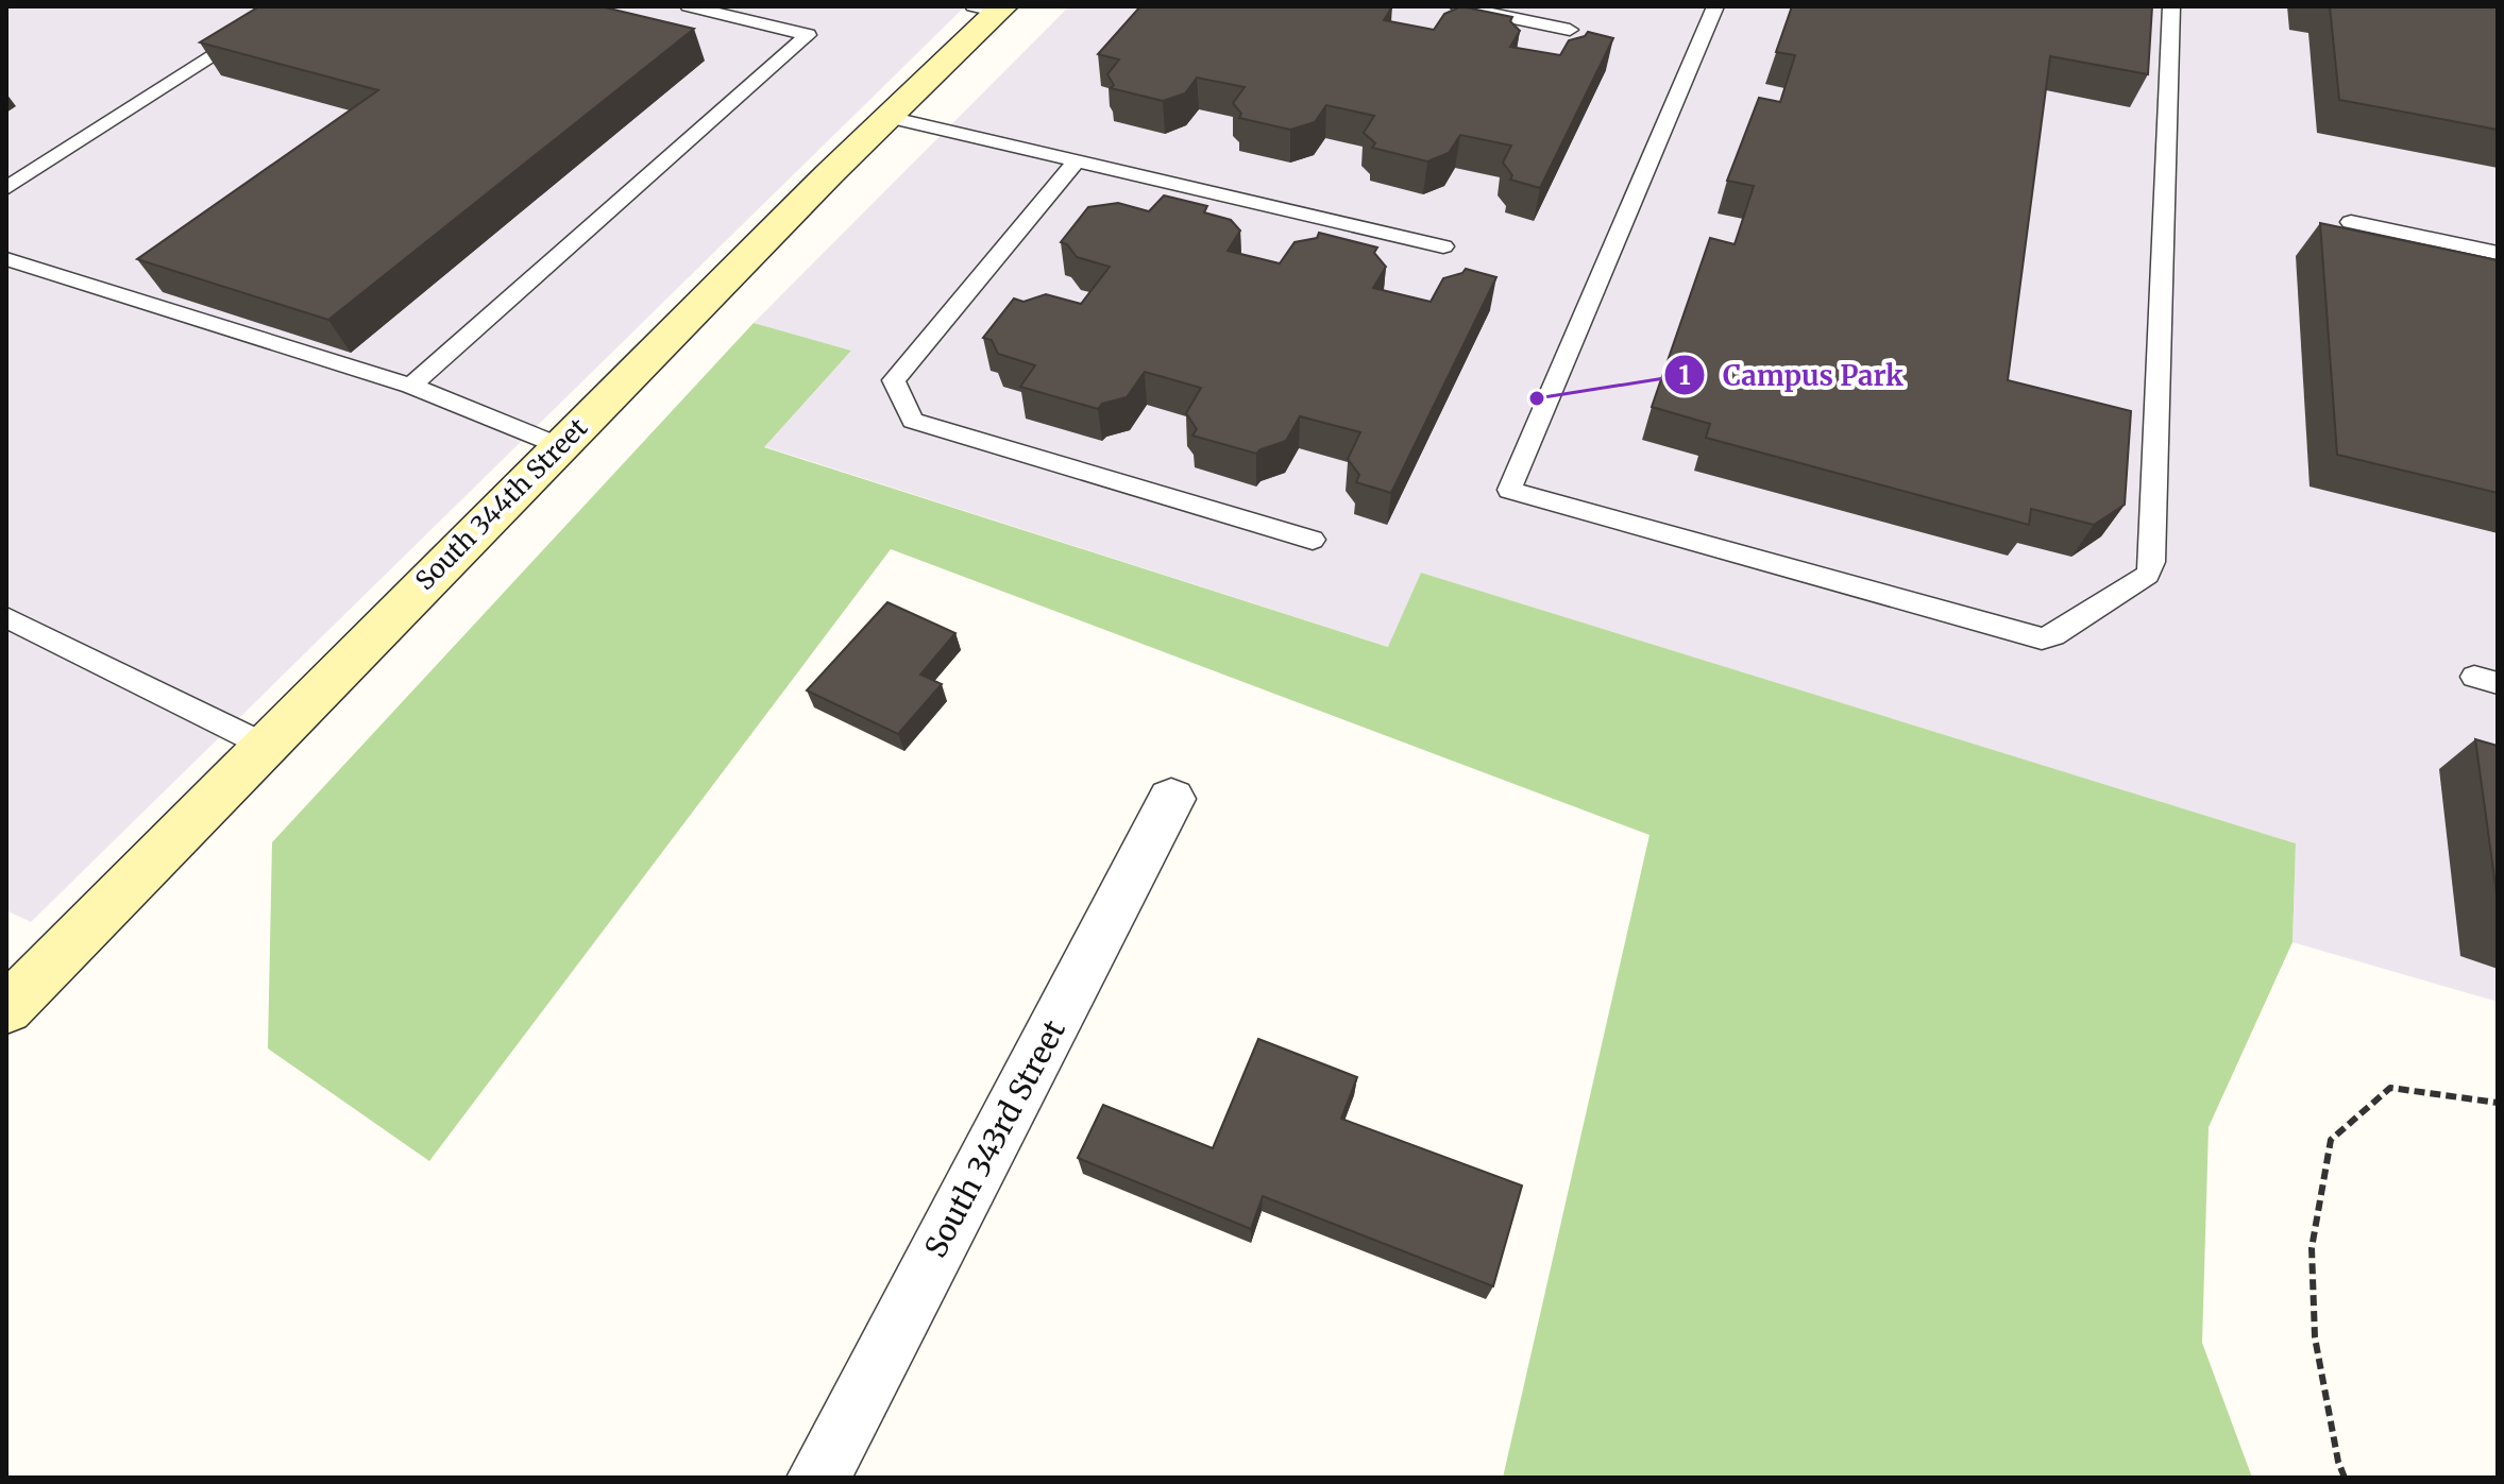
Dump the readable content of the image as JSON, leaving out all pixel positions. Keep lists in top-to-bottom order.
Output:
{
  "streets": {
    "street": ["South 344th Street", "South 343rd Street"]
  },
  "places": ["Campus Park"]
}
